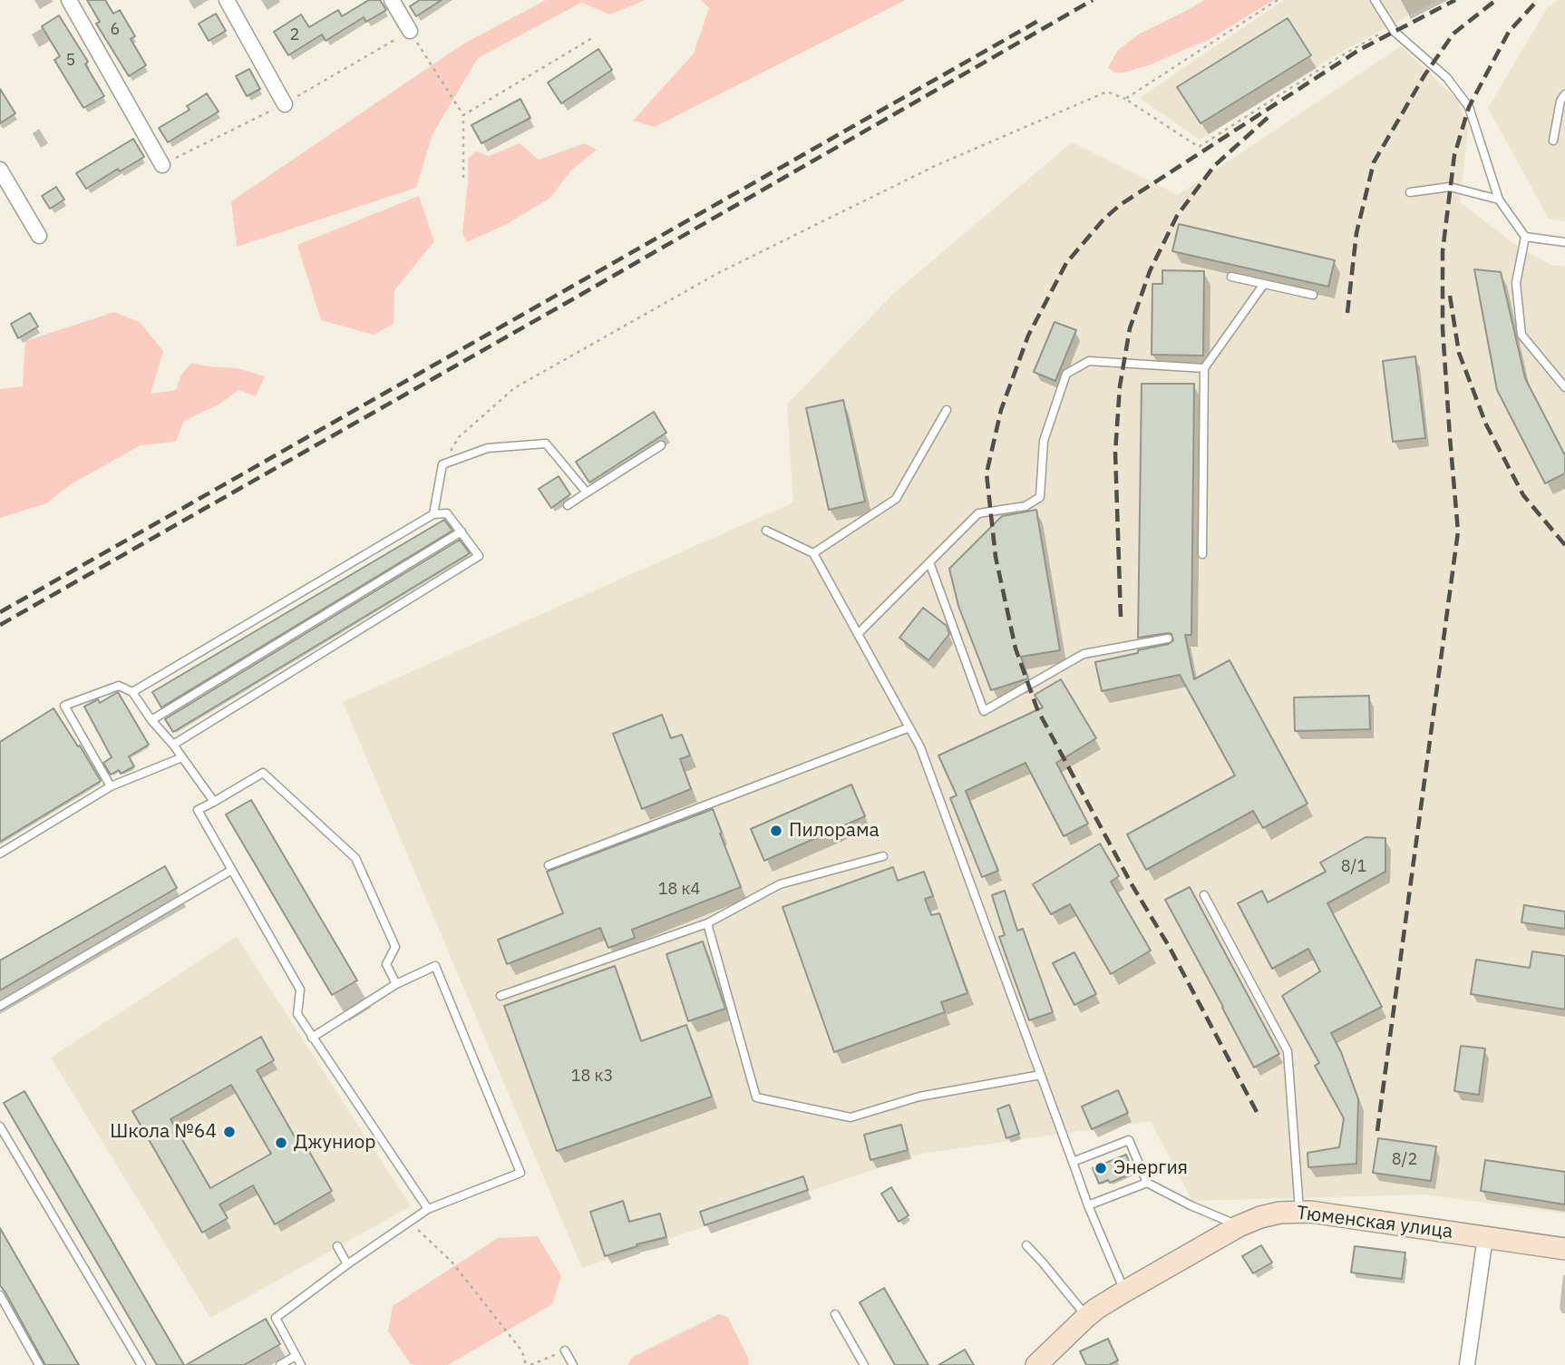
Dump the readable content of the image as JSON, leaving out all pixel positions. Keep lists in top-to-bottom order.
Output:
{
  "streets": {
    "main road": ["Тюменская улица"]
  },
  "places": [
    "Пилорама",
    "Школа №64",
    "Джуниор",
    "Энергия"
  ],
  "house_numbers": [
    "6",
    "2",
    "5",
    "8/1",
    "18 к4",
    "18 к3",
    "8/2"
  ]
}
